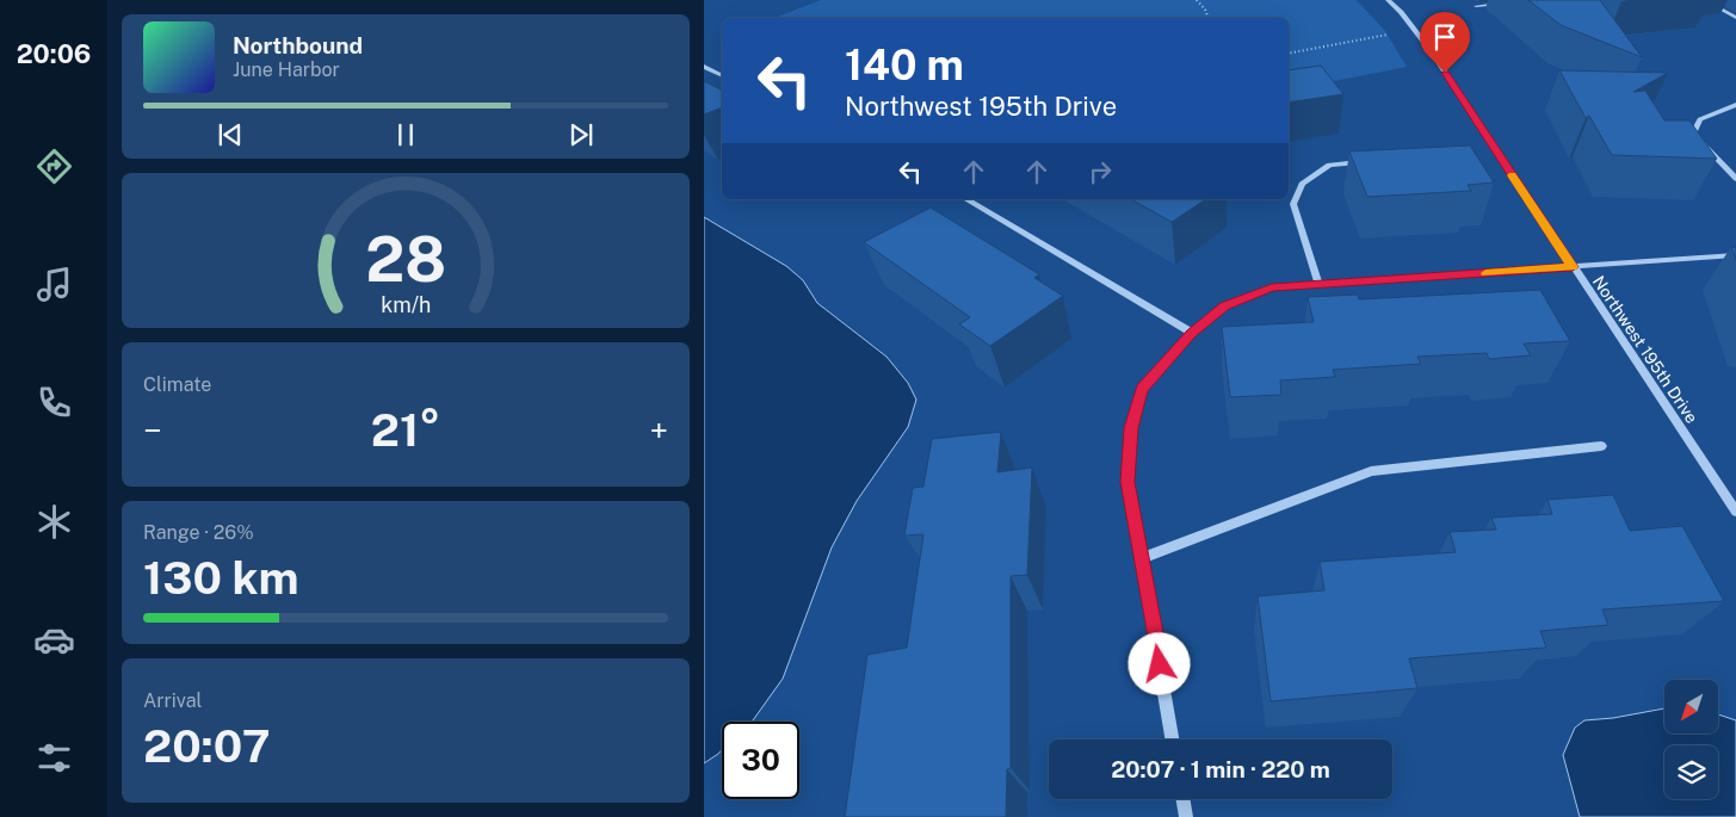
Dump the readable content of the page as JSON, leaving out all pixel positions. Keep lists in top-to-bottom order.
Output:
{
  "streets": {
    "street": ["Northwest 195th Drive"]
  },
  "north": "bottom left",
  "page": {
    "tabs": "20:06",
    "turn": ["140 m", "Northwest 195th Drive"],
    "song": ["Northbound", "June Harbor"],
    "tile": [
      "Climate",
      ["Range · 26%", "130 km"],
      ["Arrival", "20:07"]
    ],
    "heat": ["−", "21°", "+"],
    "limit": "30",
    "trip": "20:07 · 1 min · 220 m",
    "gauge": ["28", "km/h"]
  }
}
